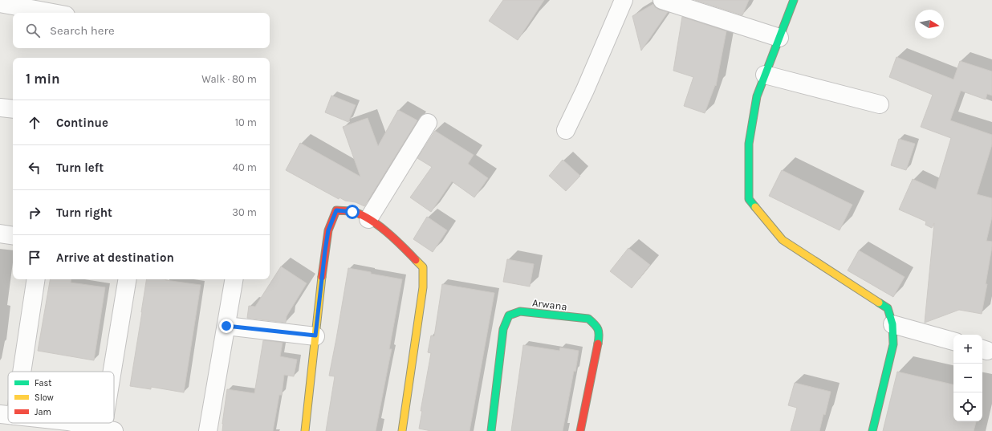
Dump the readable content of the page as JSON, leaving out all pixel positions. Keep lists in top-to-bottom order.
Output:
{
  "streets": {
    "street": ["Arwana"]
  },
  "legend": ["Fast", "Slow", "Jam"],
  "north": "right",
  "page": {
    "search": "Search here",
    "heading": ["1 min", "Walk · 80 m"],
    "list": [
      ["Continue", "10 m"],
      ["Turn left", "40 m"],
      ["Turn right", "30 m"],
      "Arrive at destination"
    ],
    "map_buttons": ["+", "−"]
  }
}
